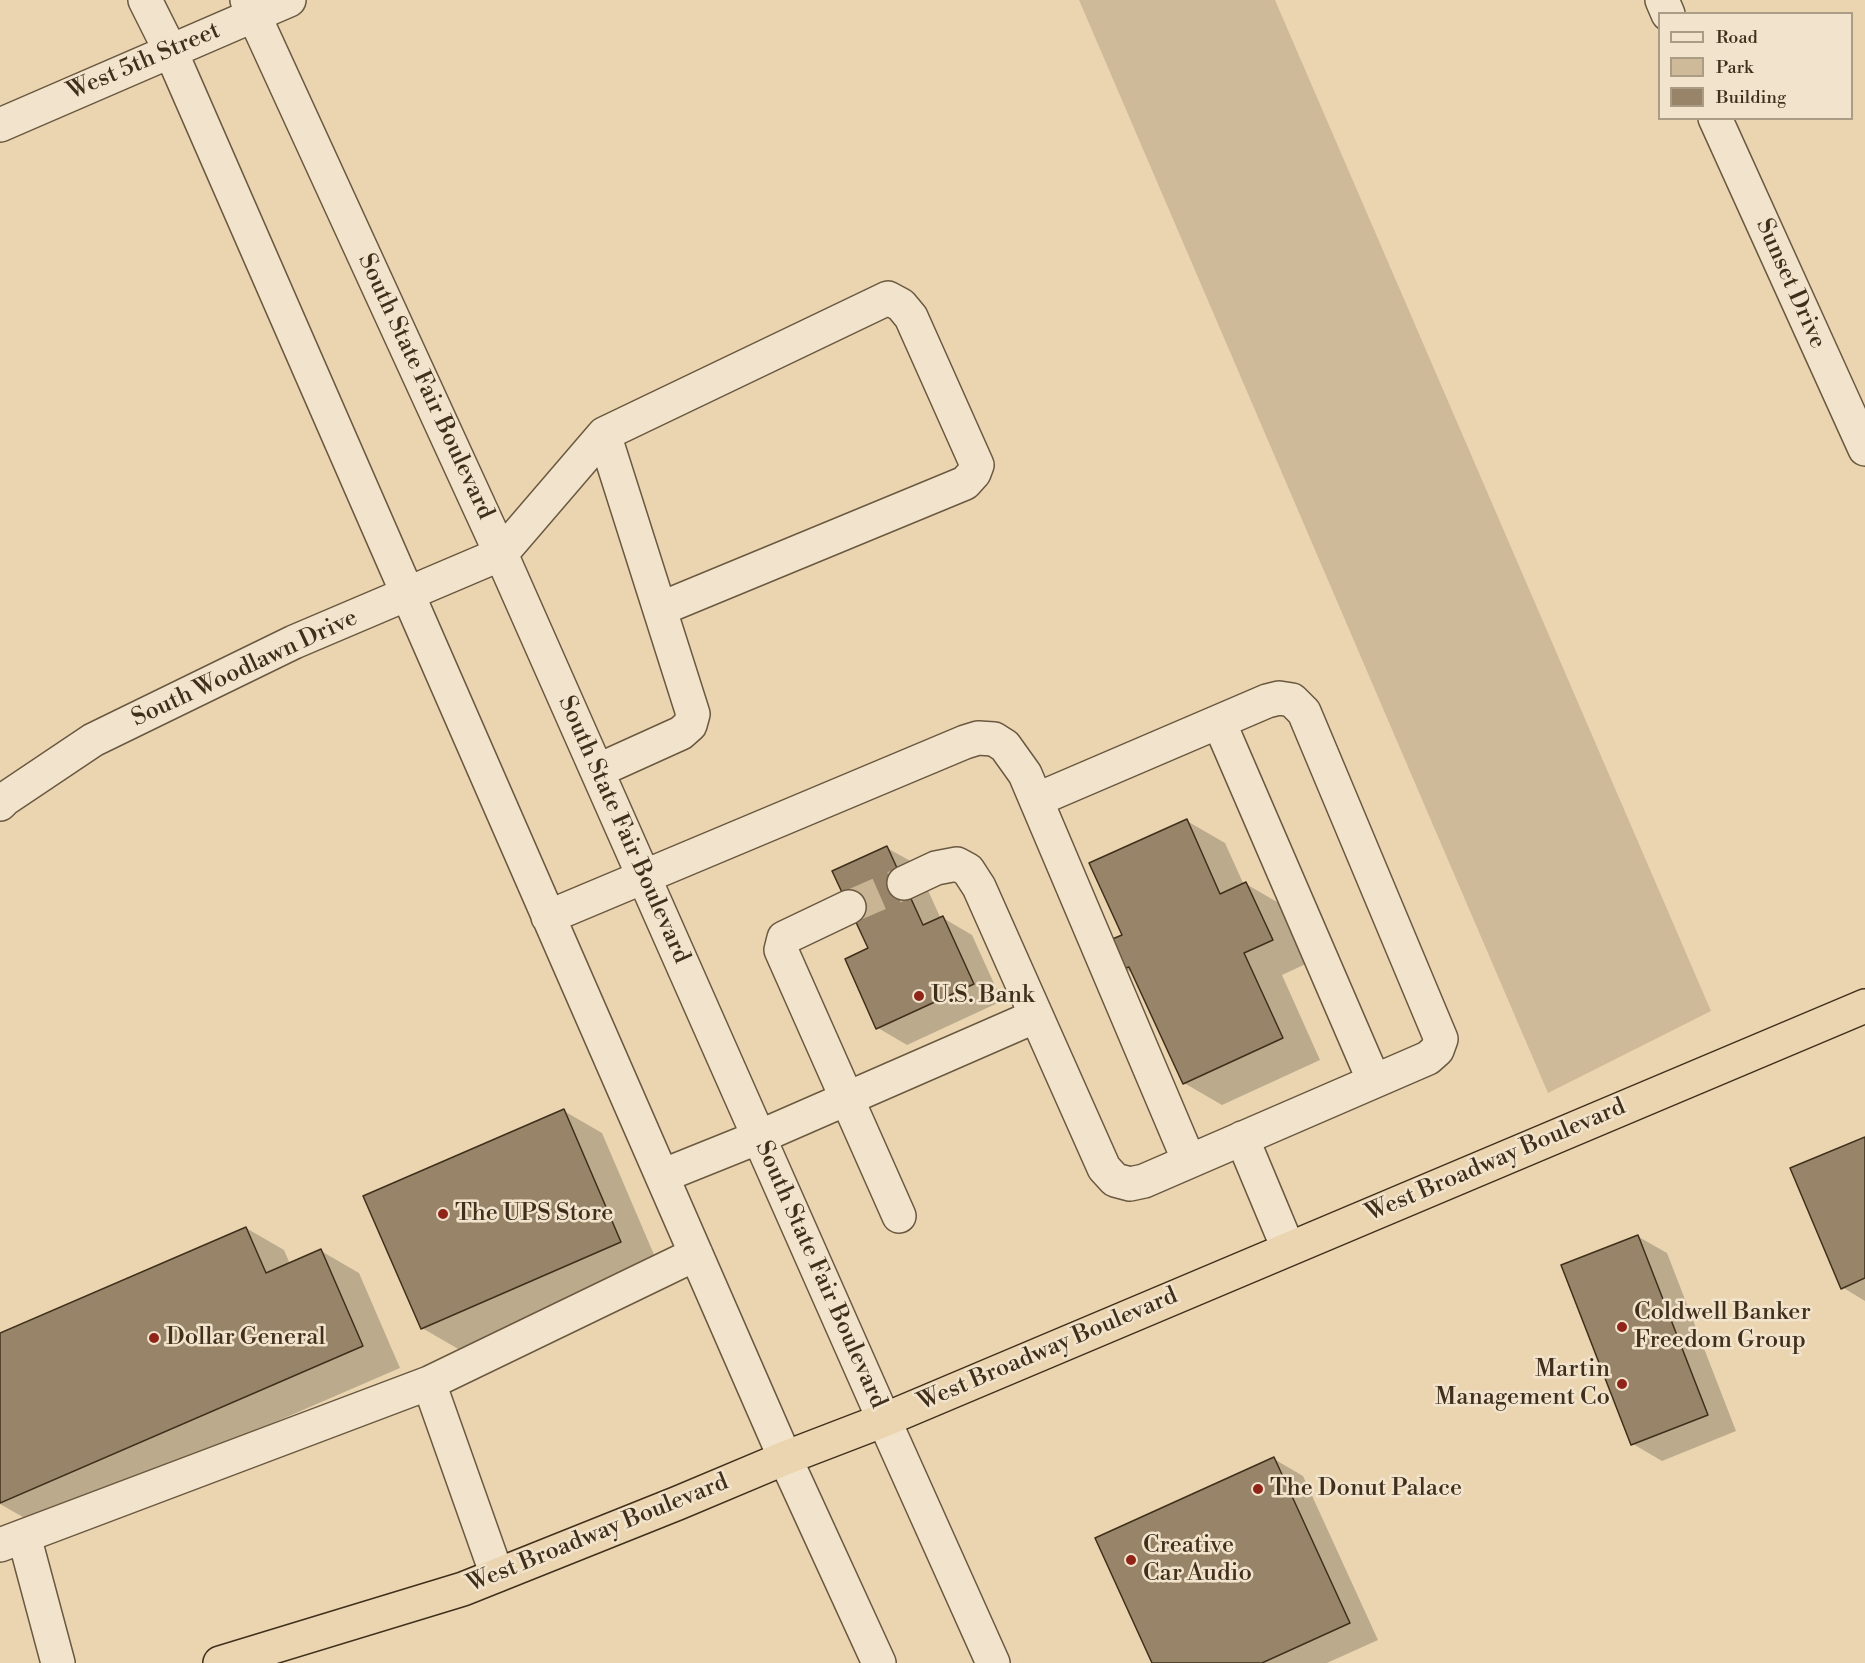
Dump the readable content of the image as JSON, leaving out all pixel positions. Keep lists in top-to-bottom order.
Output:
{
  "streets": {
    "highway": ["West Broadway Boulevard"],
    "street": [
      "West 5th Street",
      "Sunset Drive",
      "South State Fair Boulevard",
      "South Woodlawn Drive"
    ]
  },
  "crossings": [
    ["West 5th Street", "South State Fair Boulevard"],
    ["South State Fair Boulevard", "South Woodlawn Drive"],
    ["South State Fair Boulevard", "West Broadway Boulevard"]
  ],
  "places": [
    "U.S. Bank",
    "The UPS Store",
    "Coldwell Banker Freedom Group",
    "Dollar General",
    "Martin Management Co",
    "The Donut Palace",
    "Creative Car Audio"
  ],
  "legend": ["Road", "Park", "Building"]
}
